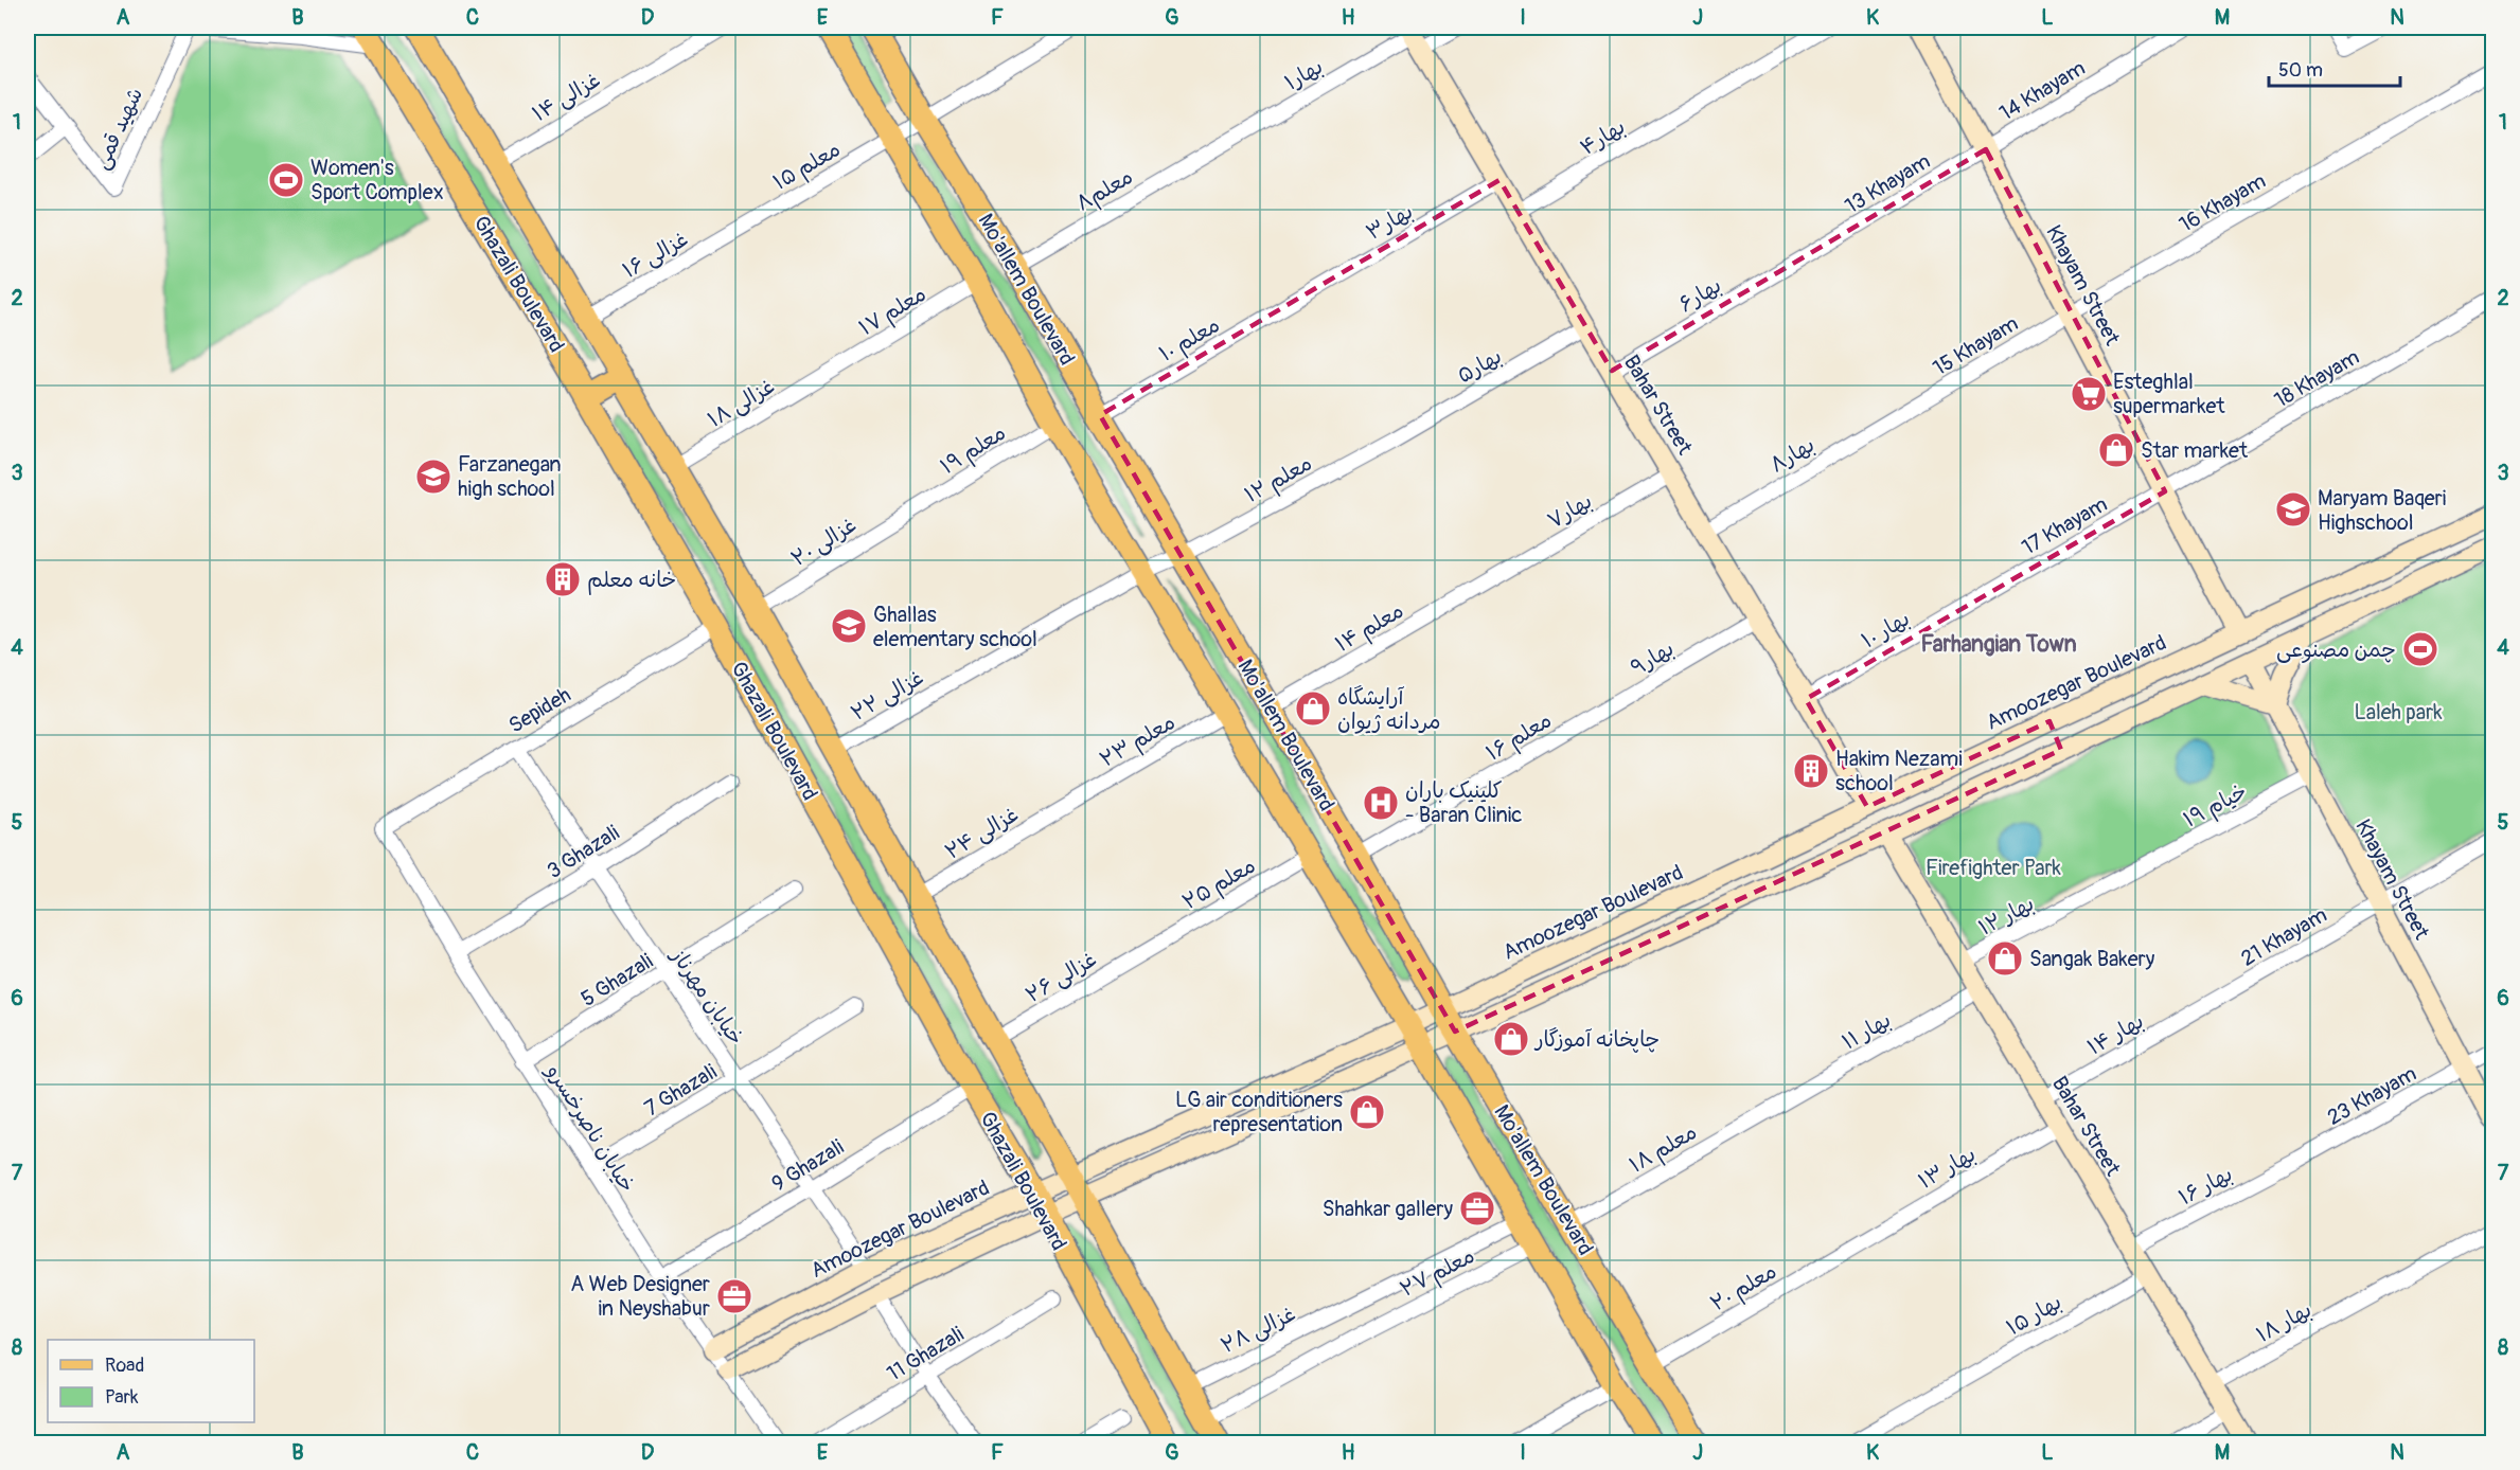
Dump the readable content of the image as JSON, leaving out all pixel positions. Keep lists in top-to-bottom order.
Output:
{
  "streets": {
    "main road": [
      "Ghazali Boulevard",
      "Khayam Street",
      "Mo'allem Boulevard",
      "Bahar Street",
      "Amoozegar Boulevard"
    ],
    "street": [
      "بهار۱",
      "14 Khayam",
      "غزالی ۱۴",
      "شهید قمی",
      "بهار۴",
      "معلم ۱۵",
      "13 Khayam",
      "معلم۸",
      "16 Khayam",
      "بهار۳",
      "غزالی ۱۶",
      "بهار۶",
      "معلم ۱۷",
      "معلم ۱۰",
      "15 Khayam",
      "بهار۵",
      "18 Khayam",
      "غزالی ۱۸",
      "معلم ۱۹",
      "بهار۸",
      "معلم ۱۲",
      "بهار۷",
      "17 Khayam",
      "غزالی ۲۰",
      "معلم ۱۴",
      "بهار ۱۰",
      "بهار۹",
      "غزالی ۲۲",
      "Sepideh",
      "معلم ۱۶",
      "معلم ۲۳",
      "خیام ۱۹",
      "غزالی ۲۴",
      "3 Ghazali",
      "معلم ۲۵",
      "بهار ۱۲",
      "21 Khayam",
      "غزالی ۲۶",
      "5 Ghazali",
      "خیابان مهرناز",
      "بهار ۱۱",
      "بهار ۱۴",
      "7 Ghazali",
      "23 Khayam",
      "خیابان ناصرخسرو",
      "معلم ۱۸",
      "9 Ghazali",
      "بهار ۱۳",
      "بهار ۱۶",
      "معلم ۲۷",
      "معلم ۲۰",
      "بهار ۱۵",
      "بهار ۱۸",
      "غزالی ۲۸",
      "11 Ghazali"
    ]
  },
  "crossings": [
    ["بهار۱", "معلم۸"],
    ["بهار۱", "Bahar Street"],
    ["14 Khayam", "13 Khayam"],
    ["14 Khayam", "Khayam Street"],
    ["غزالی ۱۴", "Ghazali Boulevard"],
    ["بهار۴", "Bahar Street"],
    ["معلم ۱۵", "غزالی ۱۶"],
    ["معلم ۱۵", "Mo'allem Boulevard"],
    ["13 Khayam", "Khayam Street"],
    ["13 Khayam", "بهار۶"],
    ["معلم۸", "Mo'allem Boulevard"],
    ["16 Khayam", "Khayam Street"],
    ["16 Khayam", "15 Khayam"],
    ["بهار۳", "معلم ۱۰"],
    ["بهار۳", "Bahar Street"],
    ["غزالی ۱۶", "Ghazali Boulevard"],
    ["Ghazali Boulevard", "غزالی ۱۸"],
    ["Ghazali Boulevard", "غزالی ۲۰"],
    ["Ghazali Boulevard", "Amoozegar Boulevard"],
    ["Ghazali Boulevard", "غزالی ۲۲"],
    ["Ghazali Boulevard", "Sepideh"],
    ["Ghazali Boulevard", "غزالی ۲۴"],
    ["Ghazali Boulevard", "غزالی ۲۶"],
    ["Ghazali Boulevard", "9 Ghazali"],
    ["Ghazali Boulevard", "معلم ۲۷"],
    ["Ghazali Boulevard", "غزالی ۲۸"],
    ["Khayam Street", "15 Khayam"],
    ["Khayam Street", "18 Khayam"],
    ["Khayam Street", "17 Khayam"],
    ["Khayam Street", "Amoozegar Boulevard"],
    ["Khayam Street", "خیام ۱۹"],
    ["Khayam Street", "21 Khayam"],
    ["Khayam Street", "23 Khayam"],
    ["Mo'allem Boulevard", "معلم ۱۷"],
    ["Mo'allem Boulevard", "معلم ۱۰"],
    ["Mo'allem Boulevard", "معلم ۱۹"],
    ["Mo'allem Boulevard", "معلم ۱۲"],
    ["Mo'allem Boulevard", "معلم ۱۴"],
    ["Mo'allem Boulevard", "Amoozegar Boulevard"],
    ["Mo'allem Boulevard", "غزالی ۲۲"],
    ["Mo'allem Boulevard", "معلم ۱۶"],
    ["Mo'allem Boulevard", "معلم ۲۳"],
    ["Mo'allem Boulevard", "معلم ۲۵"],
    ["Mo'allem Boulevard", "معلم ۱۸"],
    ["Mo'allem Boulevard", "معلم ۲۷"],
    ["Mo'allem Boulevard", "معلم ۲۰"],
    ["بهار۶", "Bahar Street"],
    ["معلم ۱۷", "غزالی ۱۸"],
    ["15 Khayam", "بهار۸"],
    ["بهار۵", "Bahar Street"],
    ["بهار۵", "معلم ۱۲"],
    ["18 Khayam", "17 Khayam"],
    ["Bahar Street", "بهار۸"],
    ["Bahar Street", "بهار۷"],
    ["Bahar Street", "بهار ۱۰"],
    ["Bahar Street", "بهار۹"],
    ["Bahar Street", "Amoozegar Boulevard"],
    ["Bahar Street", "بهار ۱۲"],
    ["Bahar Street", "بهار ۱۱"],
    ["Bahar Street", "بهار ۱۴"],
    ["Bahar Street", "بهار ۱۳"],
    ["Bahar Street", "بهار ۱۶"],
    ["Bahar Street", "بهار ۱۵"],
    ["Bahar Street", "بهار ۱۸"],
    ["معلم ۱۹", "غزالی ۲۰"],
    ["معلم ۱۲", "غزالی ۲۲"],
    ["بهار۷", "معلم ۱۴"],
    ["17 Khayam", "بهار ۱۰"],
    ["بهار۹", "معلم ۱۶"],
    ["Amoozegar Boulevard", "خیابان مهرناز"],
    ["Amoozegar Boulevard", "خیابان ناصرخسرو"],
    ["Sepideh", "خیابان مهرناز"],
    ["Sepideh", "خیابان ناصرخسرو"],
    ["معلم ۲۳", "غزالی ۲۴"],
    ["خیام ۱۹", "بهار ۱۲"],
    ["3 Ghazali", "خیابان مهرناز"],
    ["3 Ghazali", "خیابان ناصرخسرو"],
    ["معلم ۲۵", "غزالی ۲۶"],
    ["21 Khayam", "بهار ۱۴"],
    ["5 Ghazali", "خیابان مهرناز"],
    ["5 Ghazali", "خیابان ناصرخسرو"],
    ["خیابان مهرناز", "7 Ghazali"],
    ["خیابان مهرناز", "9 Ghazali"],
    ["بهار ۱۱", "معلم ۱۸"],
    ["7 Ghazali", "خیابان ناصرخسرو"],
    ["23 Khayam", "بهار ۱۶"],
    ["خیابان ناصرخسرو", "9 Ghazali"],
    ["بهار ۱۳", "معلم ۲۰"],
    ["معلم ۲۷", "غزالی ۲۸"]
  ],
  "districts": ["Farhangian Town"],
  "parks": ["Laleh park", "Firefighter Park"],
  "places": {
    "sports": ["Women's Sport Complex", "چمن مصنوعی"],
    "supermarket": ["Esteghlal supermarket"],
    "shop": [
      "Star market",
      "آرایشگاه مردانه ژیوان",
      "Sangak Bakery",
      "چاپخانه آموزگار",
      "LG air conditioners representation"
    ],
    "school or university": ["Farzanegan high school", "Maryam Baqeri Highschool", "Ghallas elementary school"],
    "building": ["خانه معلم", "Hakim Nezami school"],
    "hospital": ["کلینیک باران - Baran Clinic"],
    "office": ["Shahkar gallery", "A Web Designer in Neyshabur"]
  },
  "legend": ["Road", "Park"],
  "scale_bar": "50 m",
  "grid": {
    "columns": [
      "A",
      "B",
      "C",
      "D",
      "E",
      "F",
      "G",
      "H",
      "I",
      "J",
      "K",
      "L",
      "M",
      "N"
    ],
    "rows": [
      "1",
      "2",
      "3",
      "4",
      "5",
      "6",
      "7",
      "8"
    ]
  }
}
